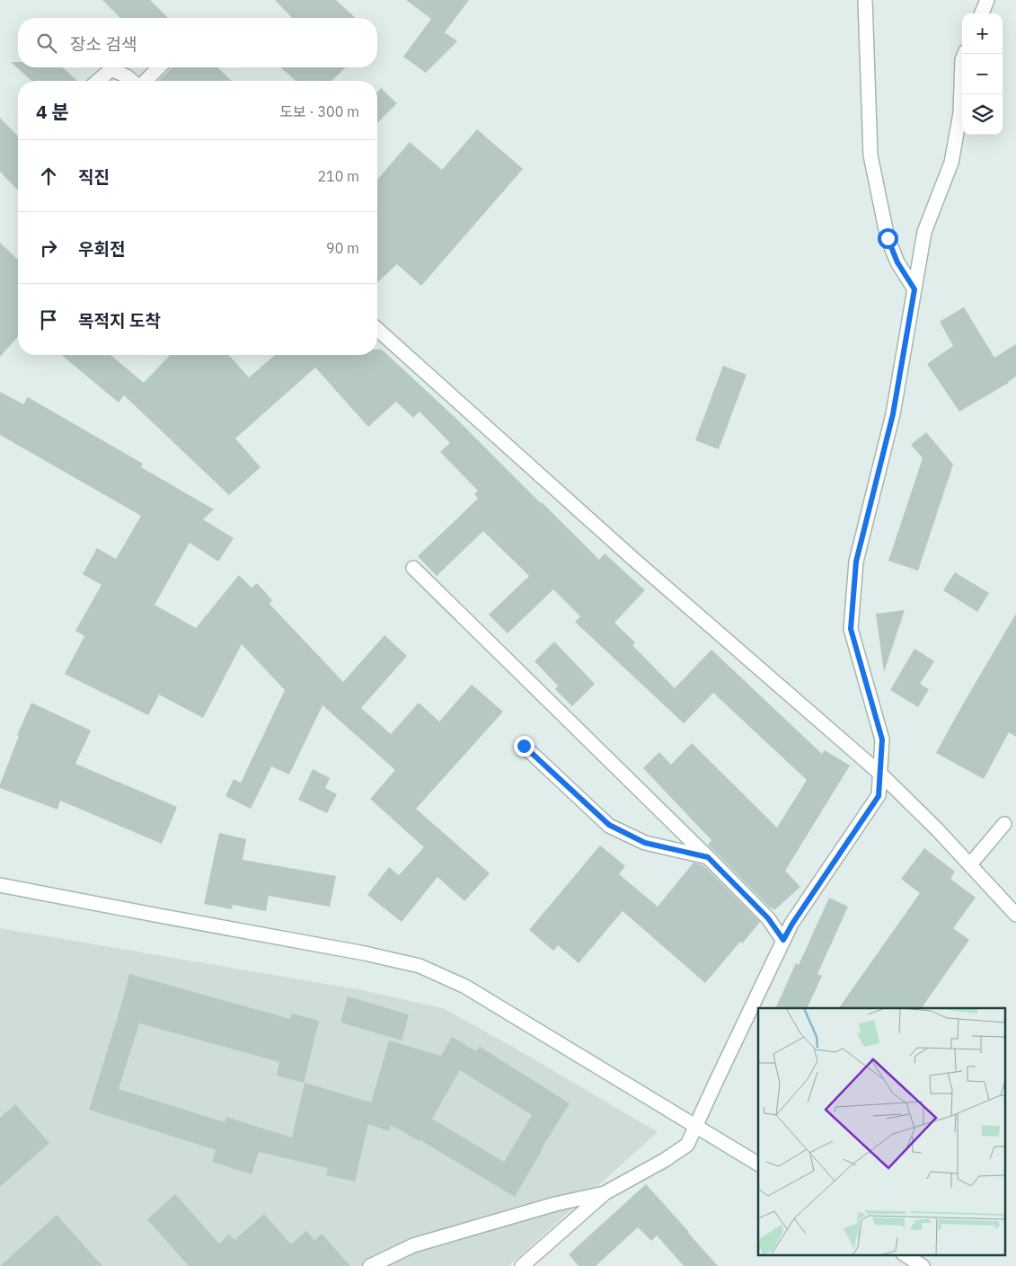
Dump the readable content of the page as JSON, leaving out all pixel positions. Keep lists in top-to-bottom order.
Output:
{
  "page": {
    "map_buttons": ["+", "−"],
    "search": "장소 검색",
    "heading": ["4 분", "도보 · 300 m"],
    "list": [
      ["직진", "210 m"],
      ["우회전", "90 m"],
      "목적지 도착"
    ]
  }
}
